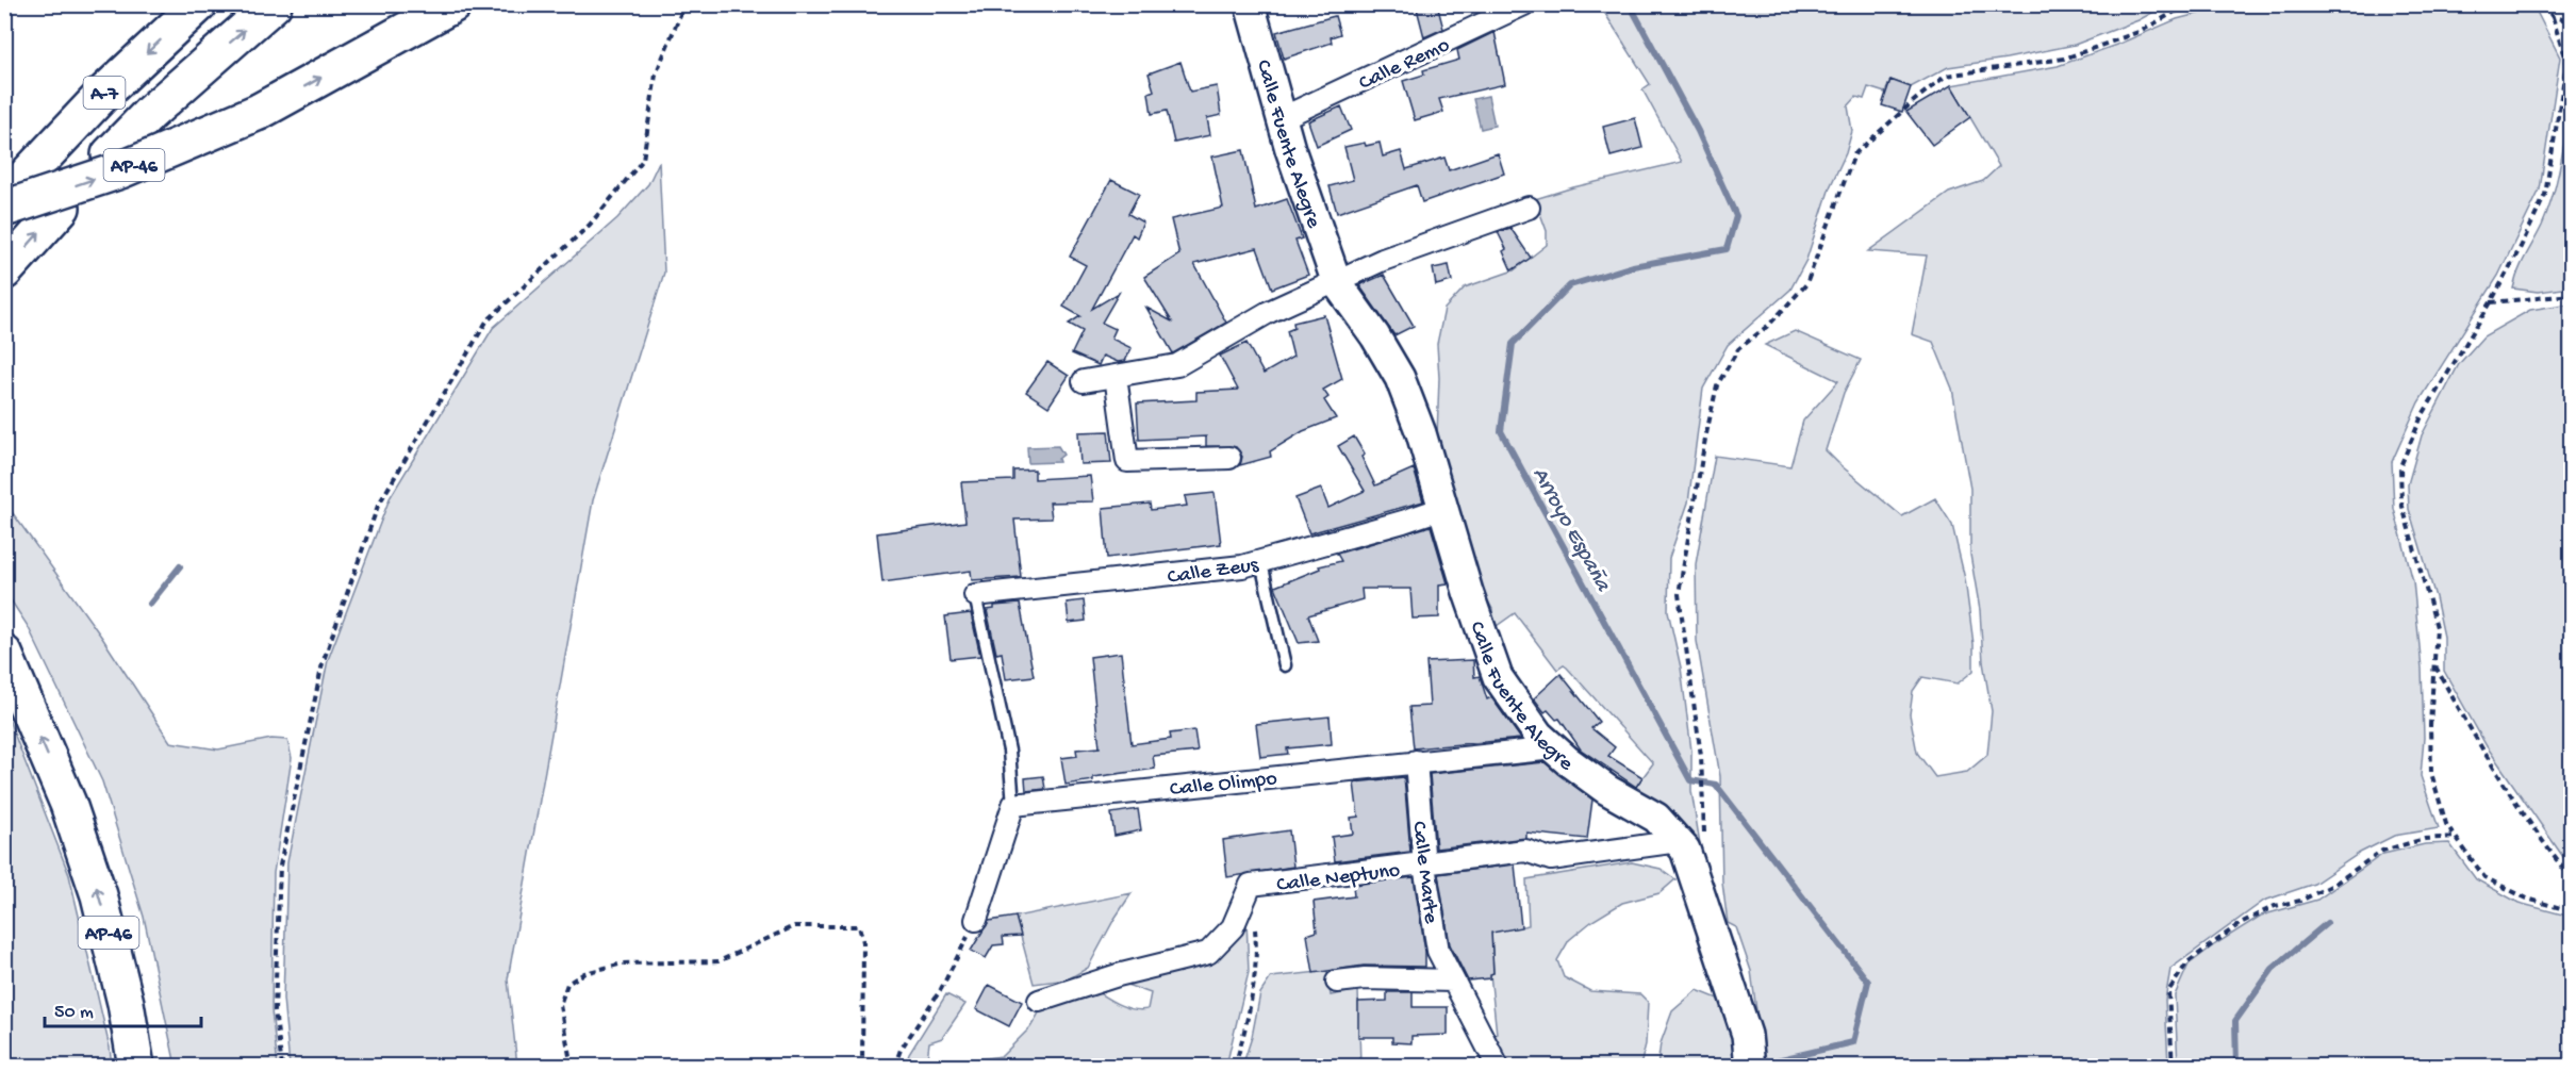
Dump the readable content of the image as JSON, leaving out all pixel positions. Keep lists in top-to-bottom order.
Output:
{
  "streets": {
    "highway": ["A-7", "AP-46"],
    "street": [
      "Calle Remo",
      "Calle Fuente Alegre",
      "Calle Zeus",
      "Calle Olimpo",
      "Calle Marte",
      "Calle Neptuno"
    ]
  },
  "crossings": [
    ["Calle Remo", "Calle Fuente Alegre"],
    ["A-7", "AP-46"],
    ["Calle Fuente Alegre", "Calle Zeus"],
    ["Calle Fuente Alegre", "Calle Olimpo"],
    ["Calle Fuente Alegre", "Calle Neptuno"],
    ["Calle Olimpo", "Calle Marte"],
    ["Calle Marte", "Calle Neptuno"]
  ],
  "water": ["Arroyo España"],
  "scale_bar": "50 m"
}
